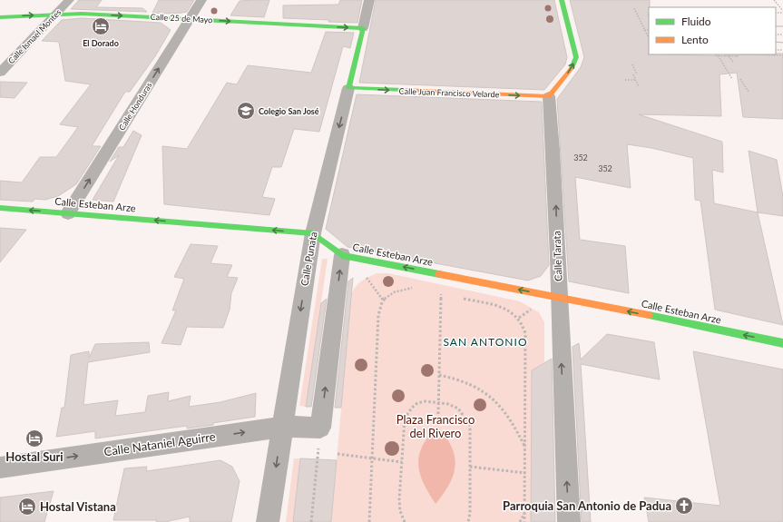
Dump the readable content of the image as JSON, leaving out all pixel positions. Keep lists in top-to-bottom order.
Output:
{
  "streets": {
    "main road": [
      "Calle 25 de Mayo",
      "Calle Juan Francisco Velarde",
      "Calle Esteban Arze",
      "Calle Punata"
    ],
    "street": [
      "Calle Ismael Montes",
      "Calle Honduras",
      "Calle Tarata",
      "Calle Nataniel Aguirre"
    ]
  },
  "crossings": [
    ["Calle 25 de Mayo", "Calle Ismael Montes"],
    ["Calle 25 de Mayo", "Calle Honduras"],
    ["Calle 25 de Mayo", "Calle Punata"],
    ["Calle Juan Francisco Velarde", "Calle Tarata"],
    ["Calle Juan Francisco Velarde", "Calle Punata"],
    ["Calle Honduras", "Calle Esteban Arze"],
    ["Calle Esteban Arze", "Calle Tarata"],
    ["Calle Esteban Arze", "Calle Punata"],
    ["Calle Punata", "Calle Nataniel Aguirre"]
  ],
  "one_way": [
    "Calle 25 de Mayo",
    "Calle Juan Francisco Velarde",
    "Calle Honduras",
    "Calle Esteban Arze",
    "Calle Tarata",
    "Calle Nataniel Aguirre"
  ],
  "districts": ["SAN ANTONIO"],
  "parks": ["Plaza Francisco del Rivero"],
  "places": {
    "hotel": ["El Dorado", "Hostal Suri", "Hostal Vistana"],
    "school or university": ["Colegio San José"],
    "church": ["Parroquia San Antonio de Padua"]
  },
  "house_numbers": ["352", "352"],
  "legend": ["Fluido", "Lento"]
}
